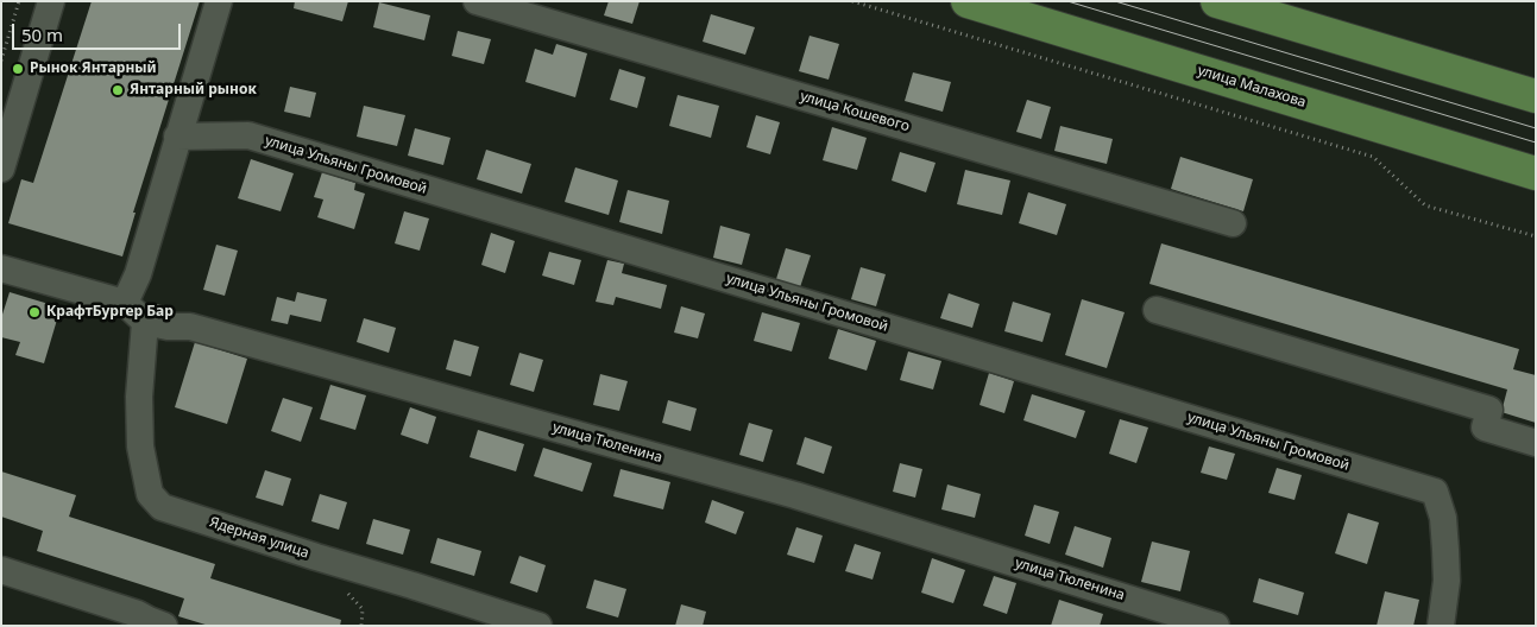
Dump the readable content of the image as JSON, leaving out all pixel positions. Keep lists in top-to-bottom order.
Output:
{
  "streets": {
    "main road": ["улица Малахова"],
    "street": [
      "улица Кошевого",
      "улица Ульяны Громовой",
      "улица Тюленина",
      "Ядерная улица"
    ]
  },
  "crossings": [
    ["улица Тюленина", "Ядерная улица"]
  ],
  "places": ["Рынок Янтарный", "Янтарный рынок", "КрафтБургер Бар"],
  "scale_bar": "50 m"
}
